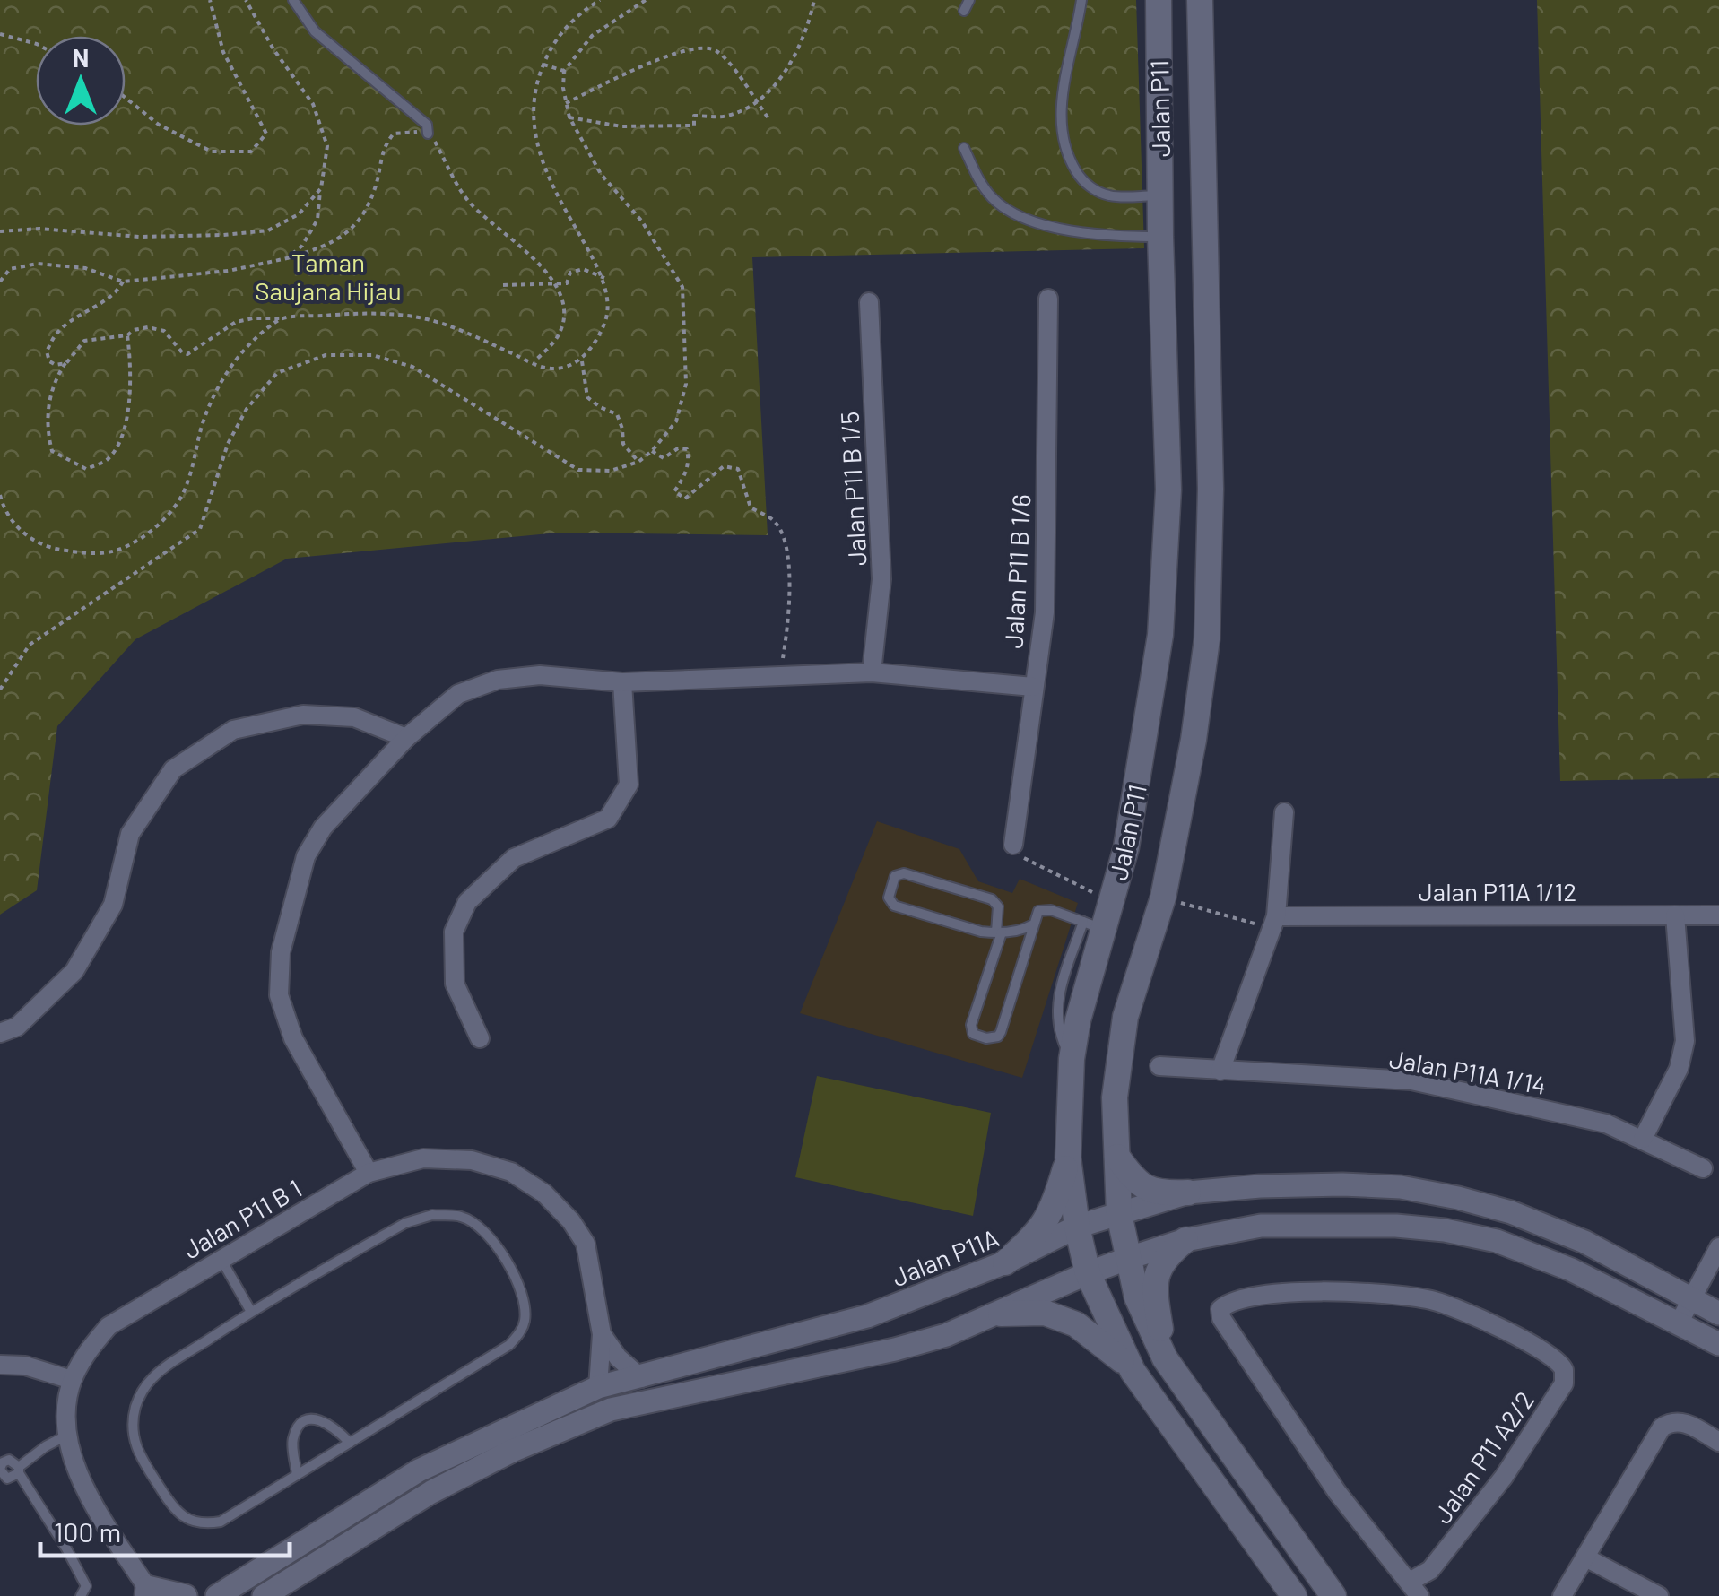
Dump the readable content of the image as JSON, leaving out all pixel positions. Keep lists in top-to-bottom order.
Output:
{
  "streets": {
    "main road": ["Jalan P11"],
    "street": [
      "Jalan P11 B 1/5",
      "Jalan P11 B 1/6",
      "Jalan P11A 1/12",
      "Jalan P11A 1/14",
      "Jalan P11 B 1",
      "Jalan P11A",
      "Jalan P11 A2/2"
    ]
  },
  "crossings": [
    ["Jalan P11", "Jalan P11A"],
    ["Jalan P11 B 1", "Jalan P11A"]
  ],
  "parks": ["Taman Saujana Hijau"],
  "scale_bar": "100 m",
  "north": "top"
}
